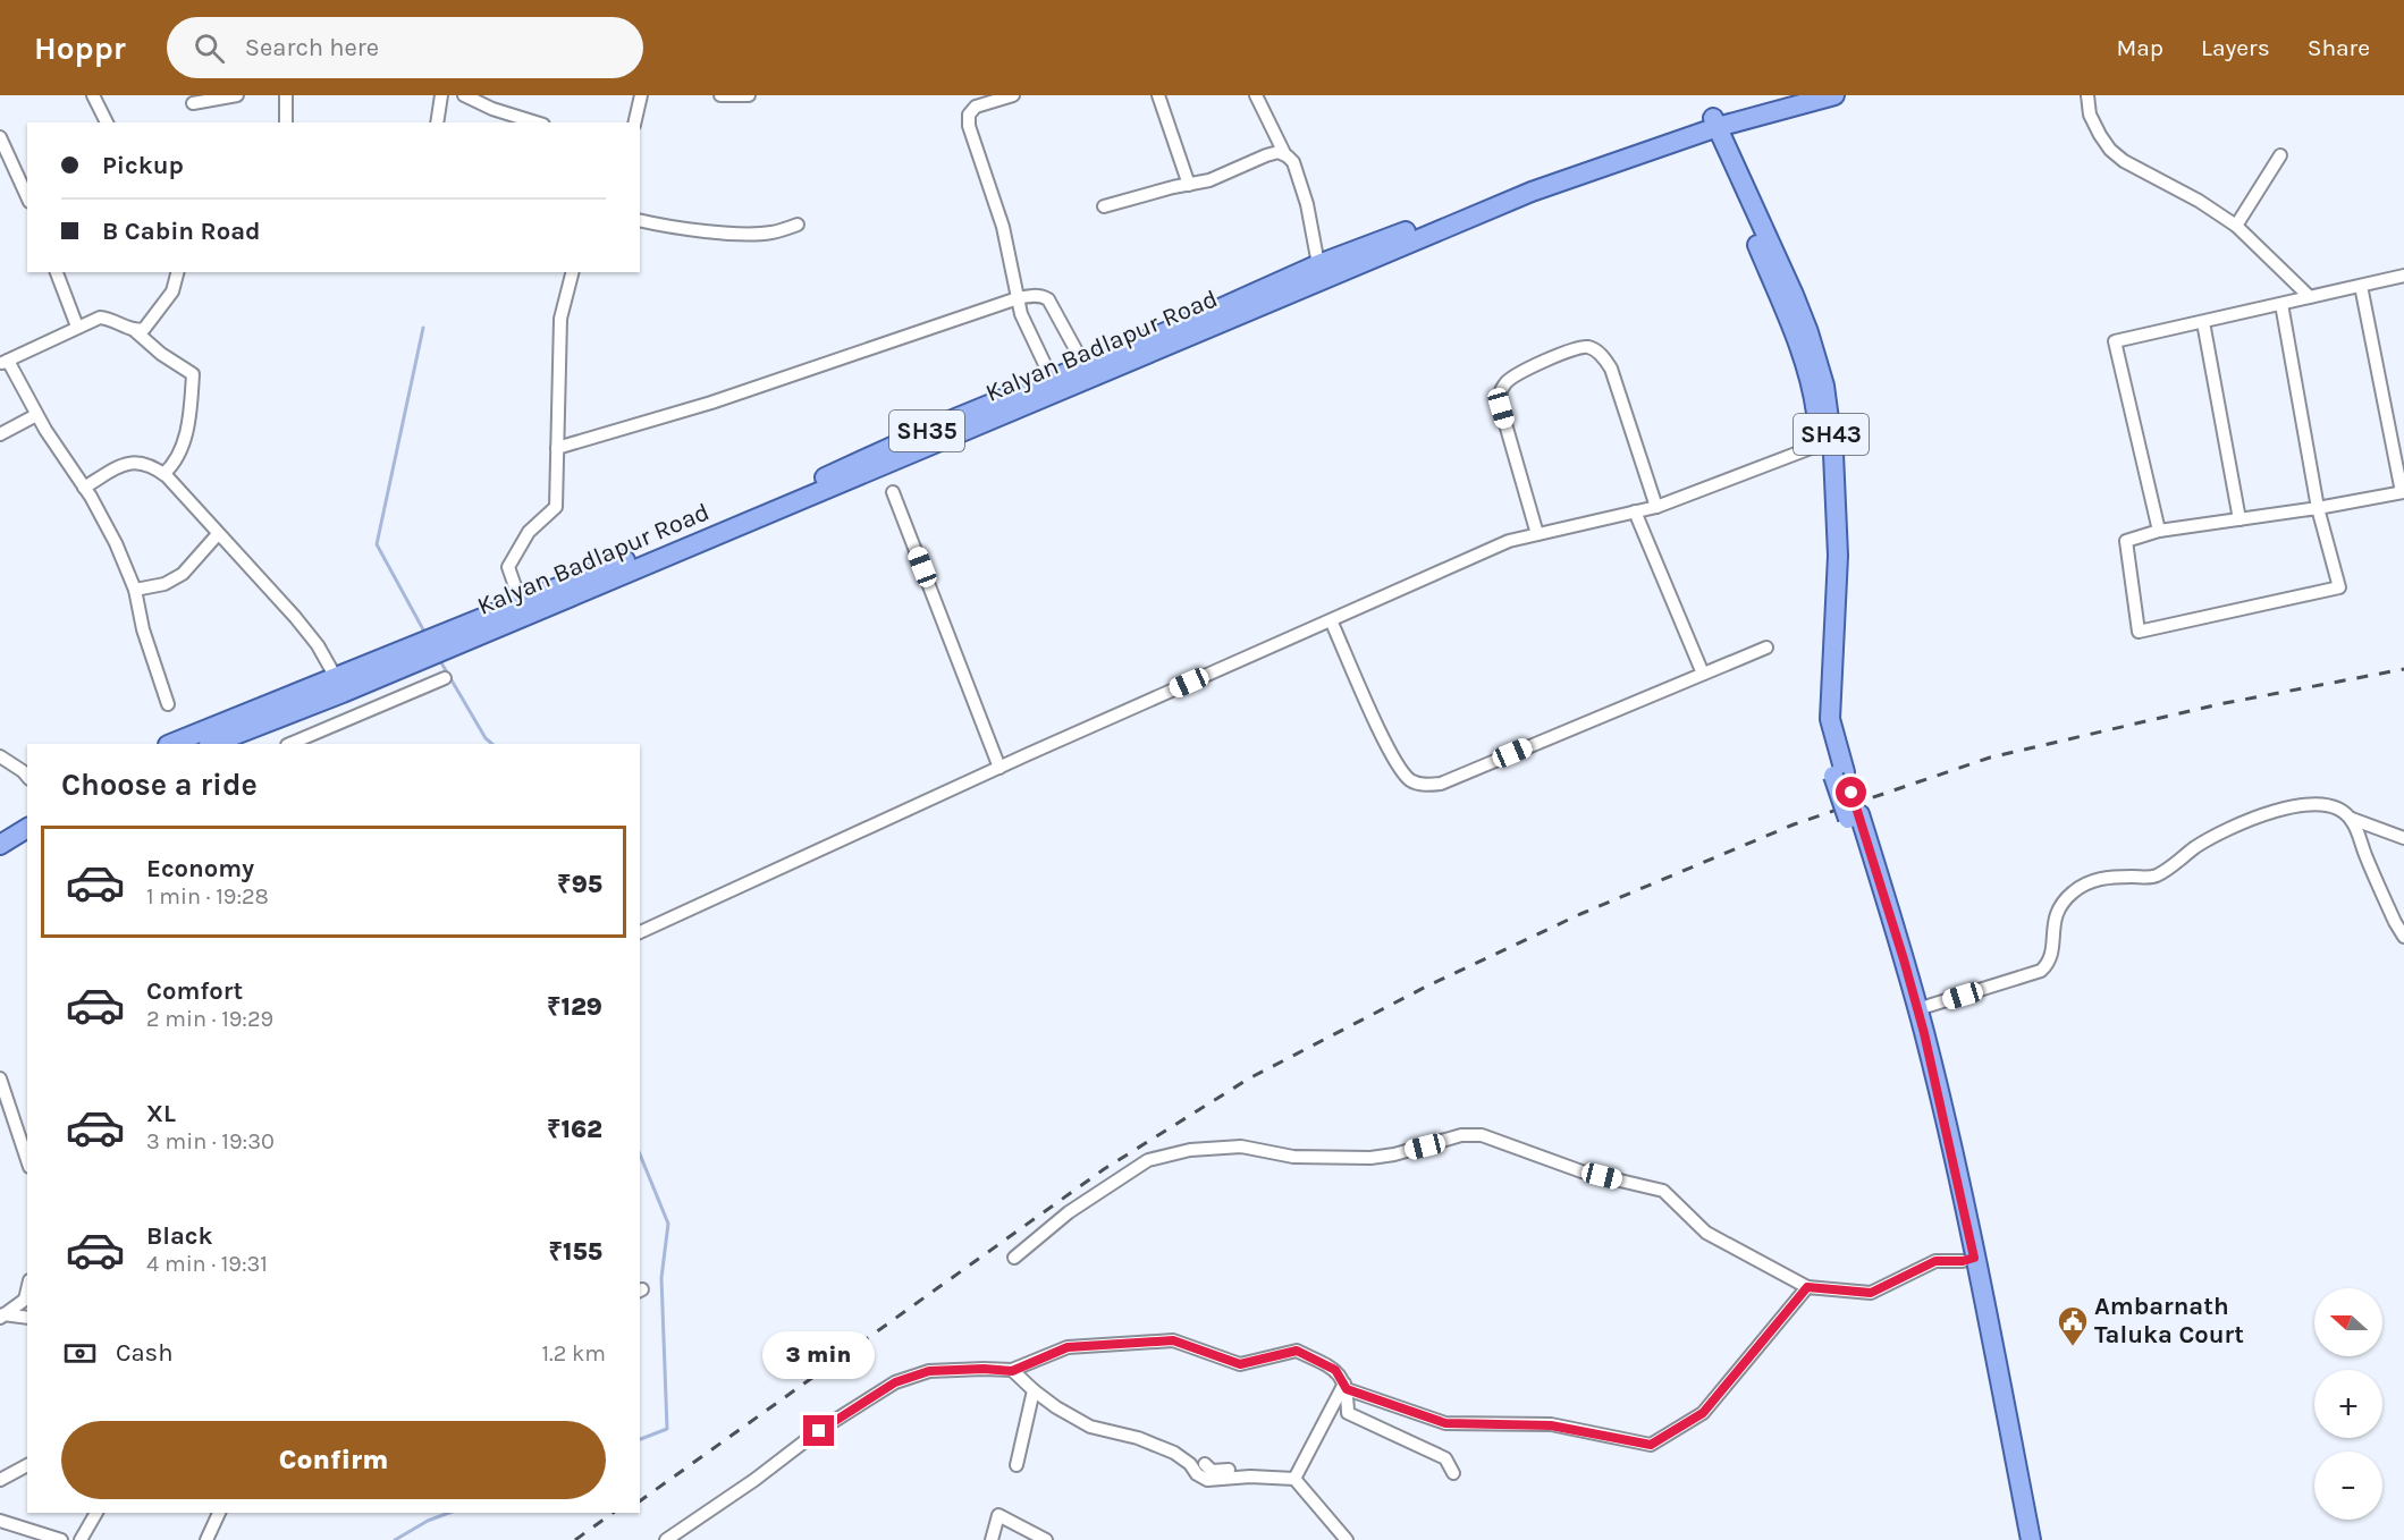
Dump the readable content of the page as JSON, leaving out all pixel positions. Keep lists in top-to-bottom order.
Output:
{
  "streets": {
    "main road": ["Kalyan Badlapur Road", "SH35", "SH43"]
  },
  "crossings": [
    ["Kalyan Badlapur Road", "SH43"]
  ],
  "places": {
    "public building": ["Ambarnath Taluka Court"]
  },
  "north": "left",
  "page": {
    "header": "Hoppr",
    "search": "Search here",
    "nav": ["Map", "Layers", "Share"],
    "banner": ["Pickup", "B Cabin Road"],
    "heading": "Choose a ride",
    "list": [
      {
        "name": "Economy",
        "note": "1 min · 19:28",
        "value": "₹95"
      },
      {
        "name": "Comfort",
        "note": "2 min · 19:29",
        "value": "₹129"
      },
      {
        "name": "XL",
        "note": "3 min · 19:30",
        "value": "₹162"
      },
      {
        "name": "Black",
        "note": "4 min · 19:31",
        "value": "₹155"
      }
    ],
    "map_buttons": ["+", "−"],
    "pay": ["Cash", "1.2 km"],
    "bubble": "3 min",
    "buttons": "Confirm"
  }
}
